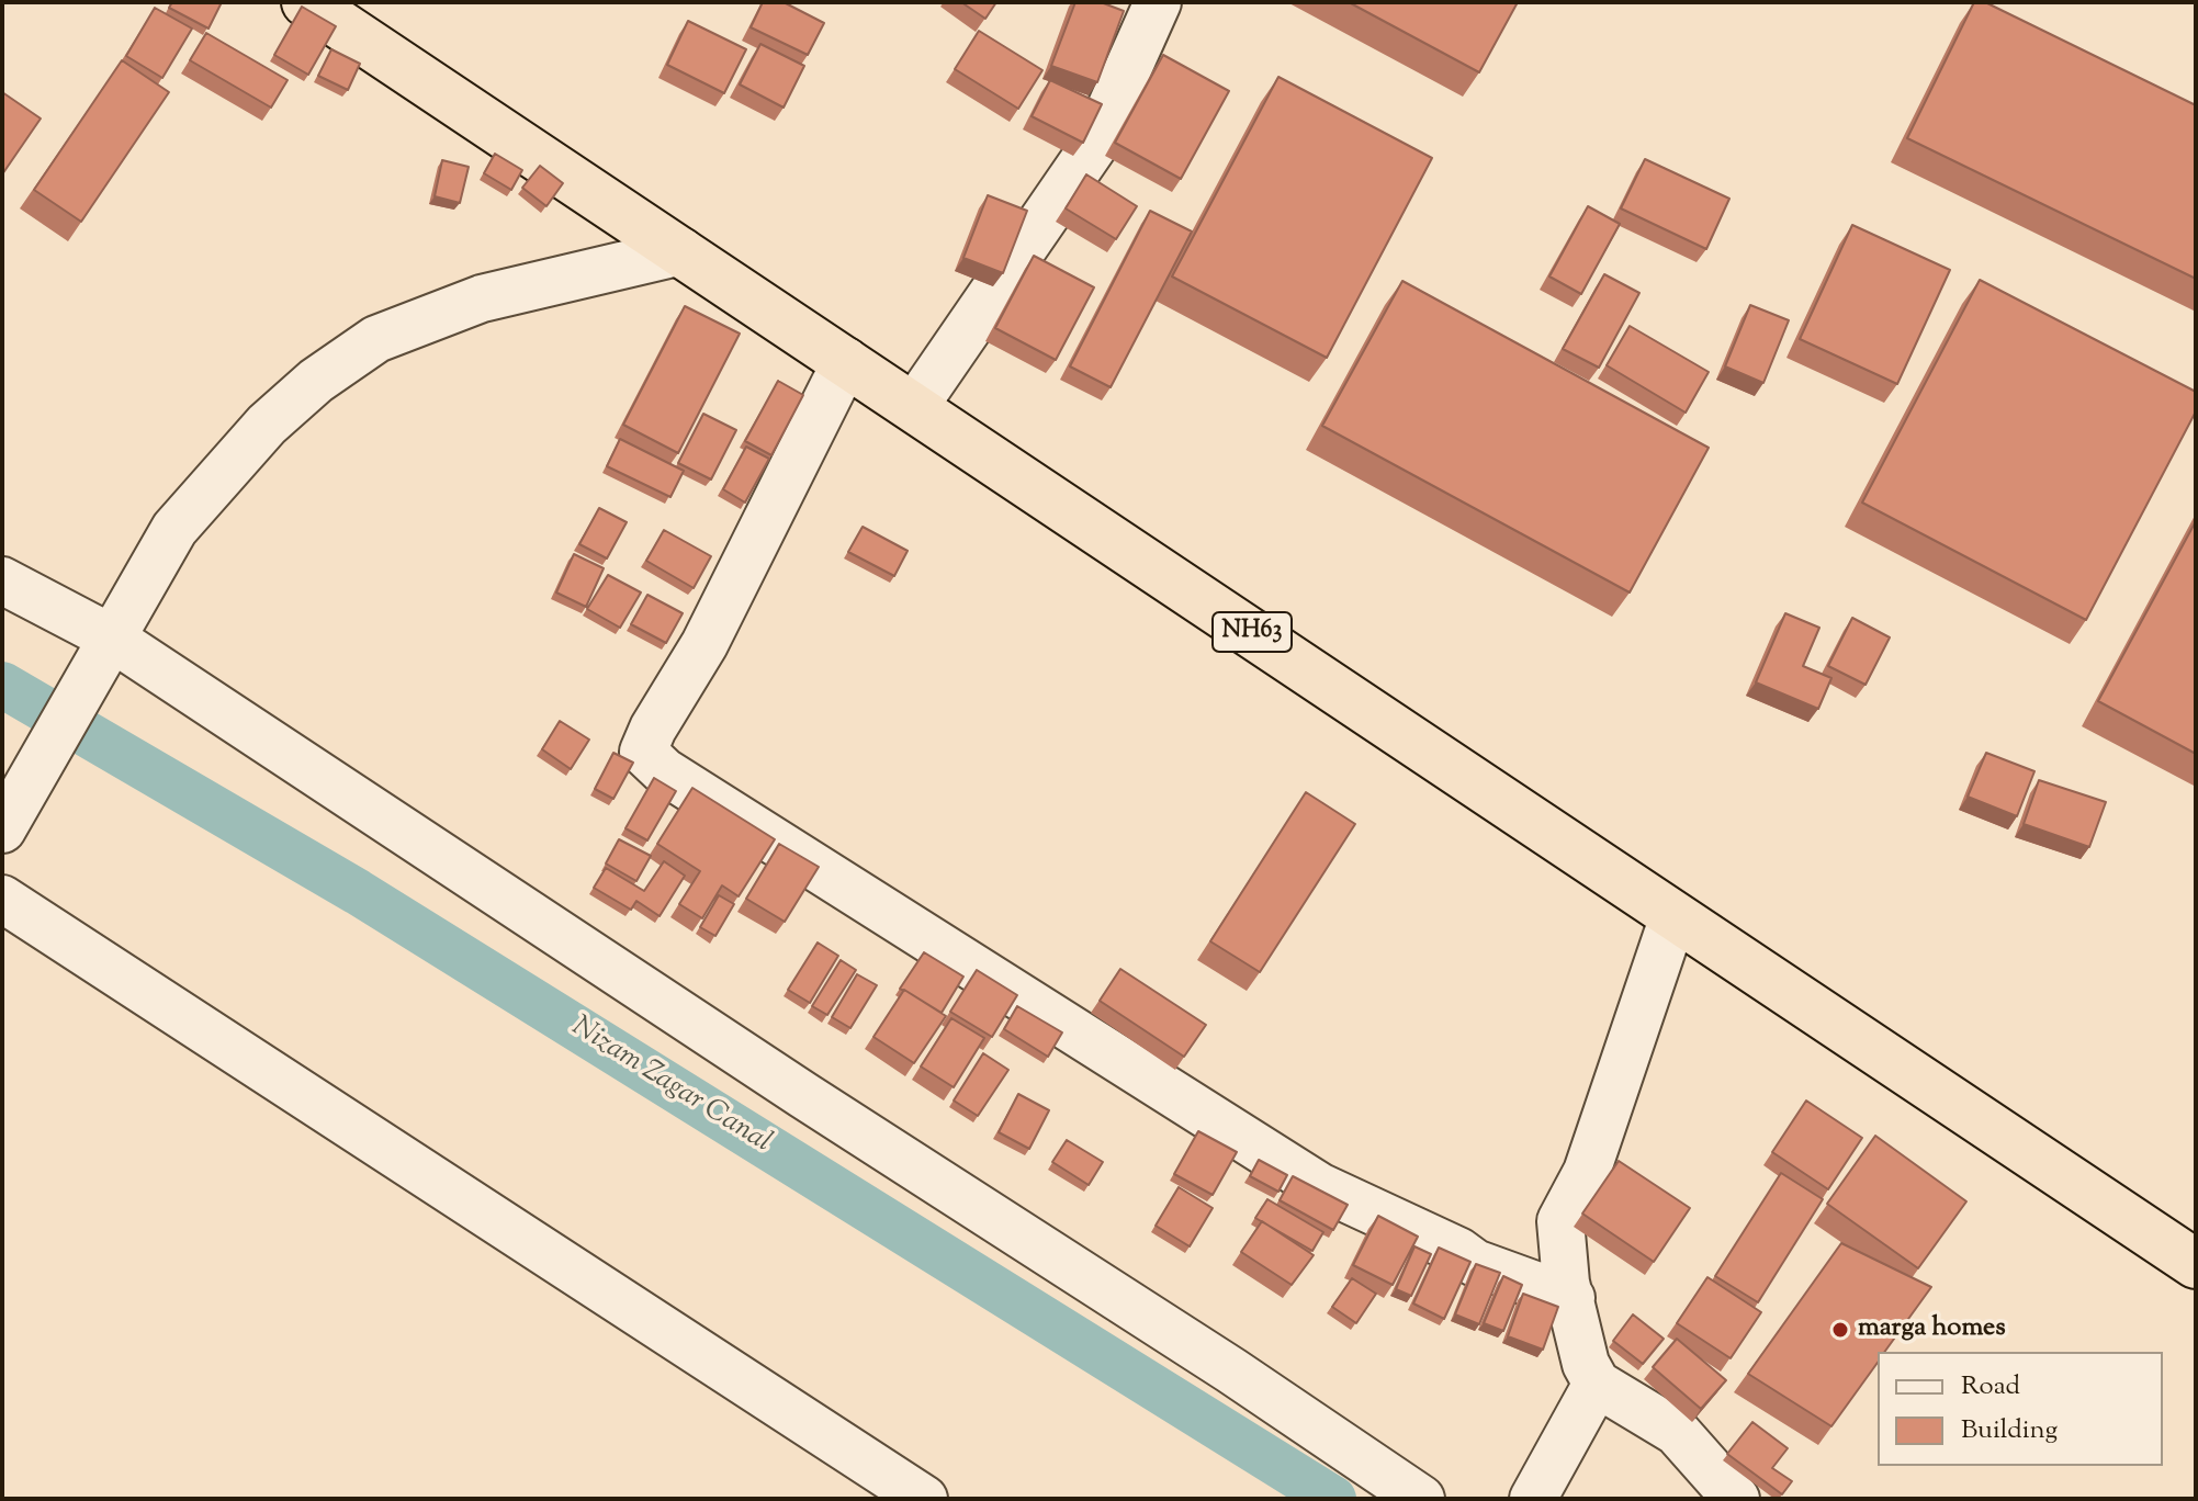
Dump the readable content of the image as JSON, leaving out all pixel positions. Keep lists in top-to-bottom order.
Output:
{
  "streets": {
    "highway": ["NH63"]
  },
  "water": ["Nizam Zagar Canal"],
  "places": ["marga homes"],
  "legend": ["Road", "Building"]
}
